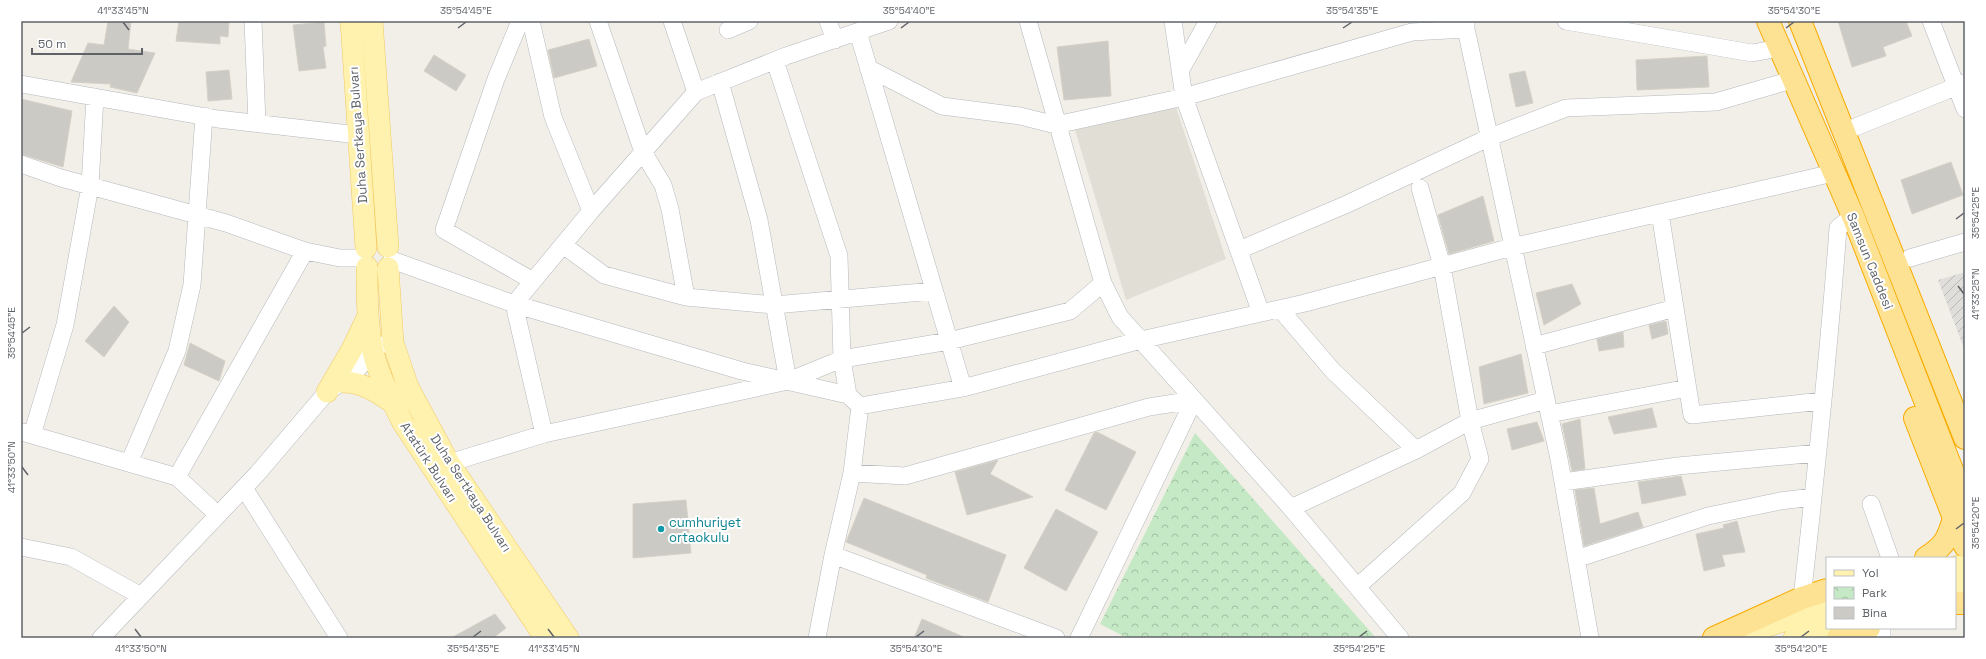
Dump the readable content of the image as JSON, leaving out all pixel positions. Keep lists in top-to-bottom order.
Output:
{
  "streets": {
    "highway": ["Samsun Caddesi"],
    "main road": ["Duha Sertkaya Bulvarı", "Atatürk Bulvarı"]
  },
  "crossings": [
    ["Duha Sertkaya Bulvarı", "Atatürk Bulvarı"]
  ],
  "places": ["cumhuriyet ortaokulu"],
  "legend": ["Yol", "Park", "Bina"],
  "scale_bar": "50 m",
  "coordinates": [
    "41°33'45\"N",
    "35°54'45\"E",
    "35°54'40\"E",
    "35°54'35\"E",
    "35°54'30\"E",
    "35°54'25\"E",
    "41°33'25\"N",
    "41°33'50\"N",
    "35°54'20\"E"
  ]
}
